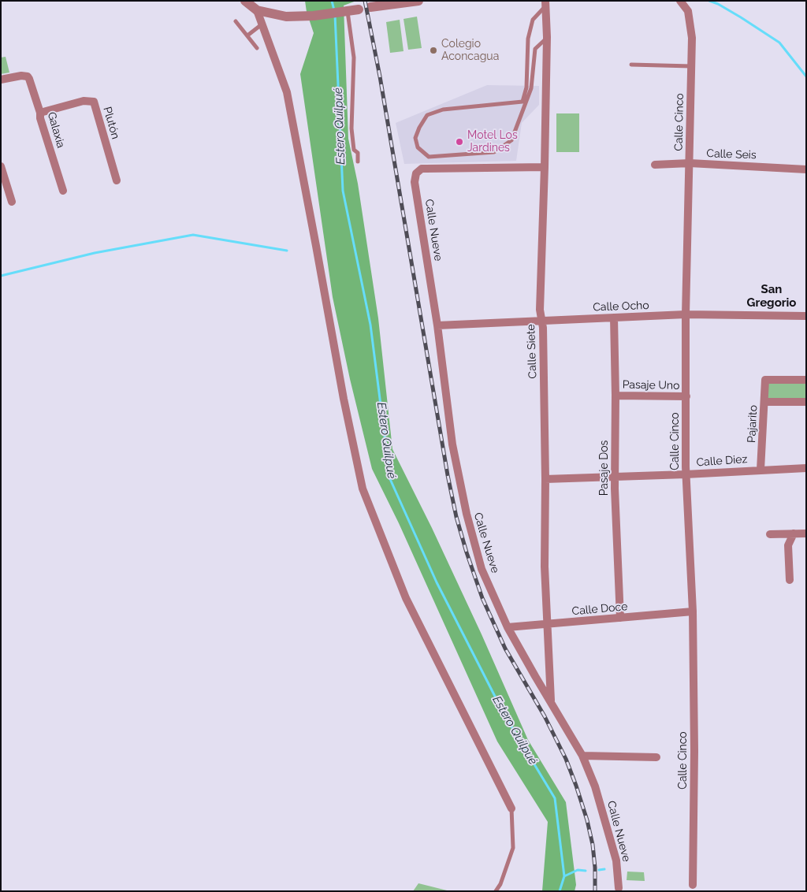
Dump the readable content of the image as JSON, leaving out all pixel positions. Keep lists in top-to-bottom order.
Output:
{
  "streets": {
    "street": [
      "Calle Cinco",
      "Plutón",
      "Galaxia",
      "Calle Seis",
      "Calle Nueve",
      "Calle Ocho",
      "Calle Siete",
      "Pasaje Uno",
      "Pajarito",
      "Calle Diez",
      "Pasaje Dos",
      "Calle Doce"
    ]
  },
  "crossings": [
    ["Calle Cinco", "Calle Seis"],
    ["Calle Cinco", "Calle Ocho"],
    ["Calle Cinco", "Pasaje Uno"],
    ["Calle Cinco", "Calle Diez"],
    ["Calle Cinco", "Calle Doce"],
    ["Plutón", "Galaxia"],
    ["Calle Nueve", "Calle Ocho"],
    ["Calle Nueve", "Calle Siete"],
    ["Calle Nueve", "Calle Doce"],
    ["Calle Ocho", "Calle Siete"],
    ["Calle Ocho", "Pasaje Dos"],
    ["Calle Siete", "Calle Diez"],
    ["Calle Siete", "Calle Doce"],
    ["Pasaje Uno", "Pasaje Dos"],
    ["Pajarito", "Calle Diez"],
    ["Calle Diez", "Pasaje Dos"],
    ["Pasaje Dos", "Calle Doce"]
  ],
  "districts": ["San Gregorio"],
  "water": ["Estero Quilpué"],
  "places": ["Colegio Aconcagua", "Motel Los Jardines"]
}
